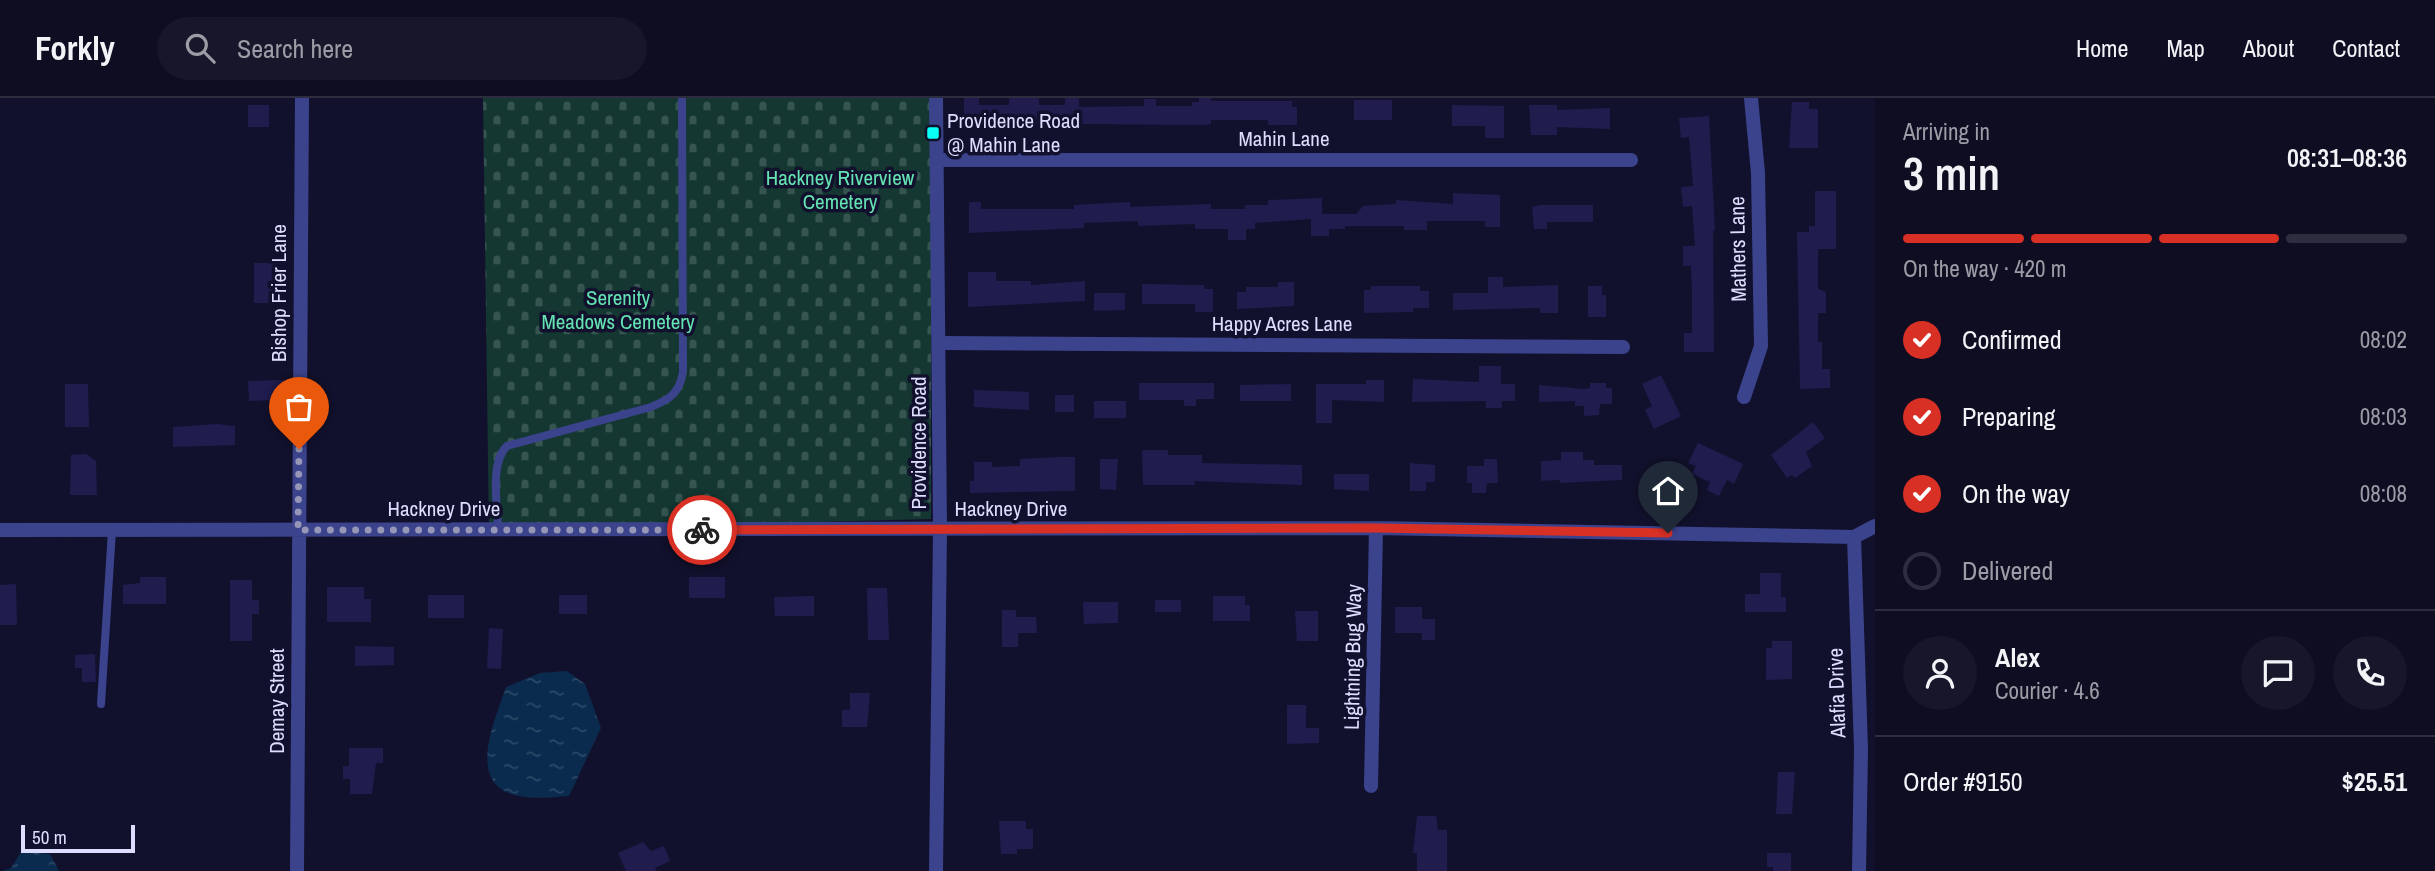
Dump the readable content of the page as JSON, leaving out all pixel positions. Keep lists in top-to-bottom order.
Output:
{
  "streets": {
    "street": [
      "Mahin Lane",
      "Mathers Lane",
      "Bishop Frier Lane",
      "Happy Acres Lane",
      "Providence Road",
      "Hackney Drive",
      "Lightning Bug Way",
      "Alafia Drive",
      "Demay Street"
    ]
  },
  "crossings": [
    ["Mahin Lane", "Providence Road"],
    ["Bishop Frier Lane", "Hackney Drive"],
    ["Bishop Frier Lane", "Demay Street"],
    ["Happy Acres Lane", "Providence Road"],
    ["Providence Road", "Hackney Drive"],
    ["Hackney Drive", "Lightning Bug Way"],
    ["Hackney Drive", "Alafia Drive"],
    ["Hackney Drive", "Demay Street"]
  ],
  "parks": ["Hackney Riverview Cemetery", "Serenity Meadows Cemetery"],
  "places": {
    "transit": ["Providence Road @ Mahin Lane"]
  },
  "scale_bar": "50 m",
  "page": {
    "header": "Forkly",
    "search": "Search here",
    "nav": [
      "Home",
      "Map",
      "About",
      "Contact"
    ],
    "heading": ["3 min", "Arriving in", "08:31–08:36"],
    "panel": [
      "Alex",
      "Courier · 4.6",
      "Order #9150",
      "$25.51"
    ],
    "bar": "On the way · 420 m",
    "list": [
      ["Confirmed", "08:02"],
      ["Preparing", "08:03"],
      ["On the way", "08:08"],
      "Delivered"
    ],
    "scale": "50 m"
  }
}
